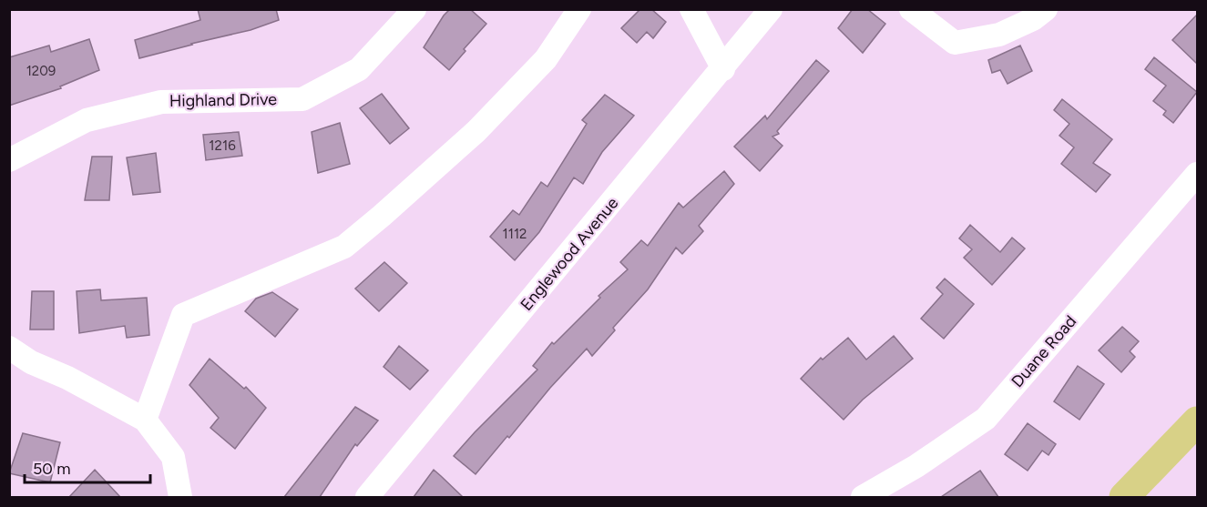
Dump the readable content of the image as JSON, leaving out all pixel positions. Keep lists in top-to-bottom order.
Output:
{
  "streets": {
    "street": ["Highland Drive", "Englewood Avenue", "Duane Road"]
  },
  "house_numbers": ["1209", "1216", "1112"],
  "scale_bar": "50 m"
}
